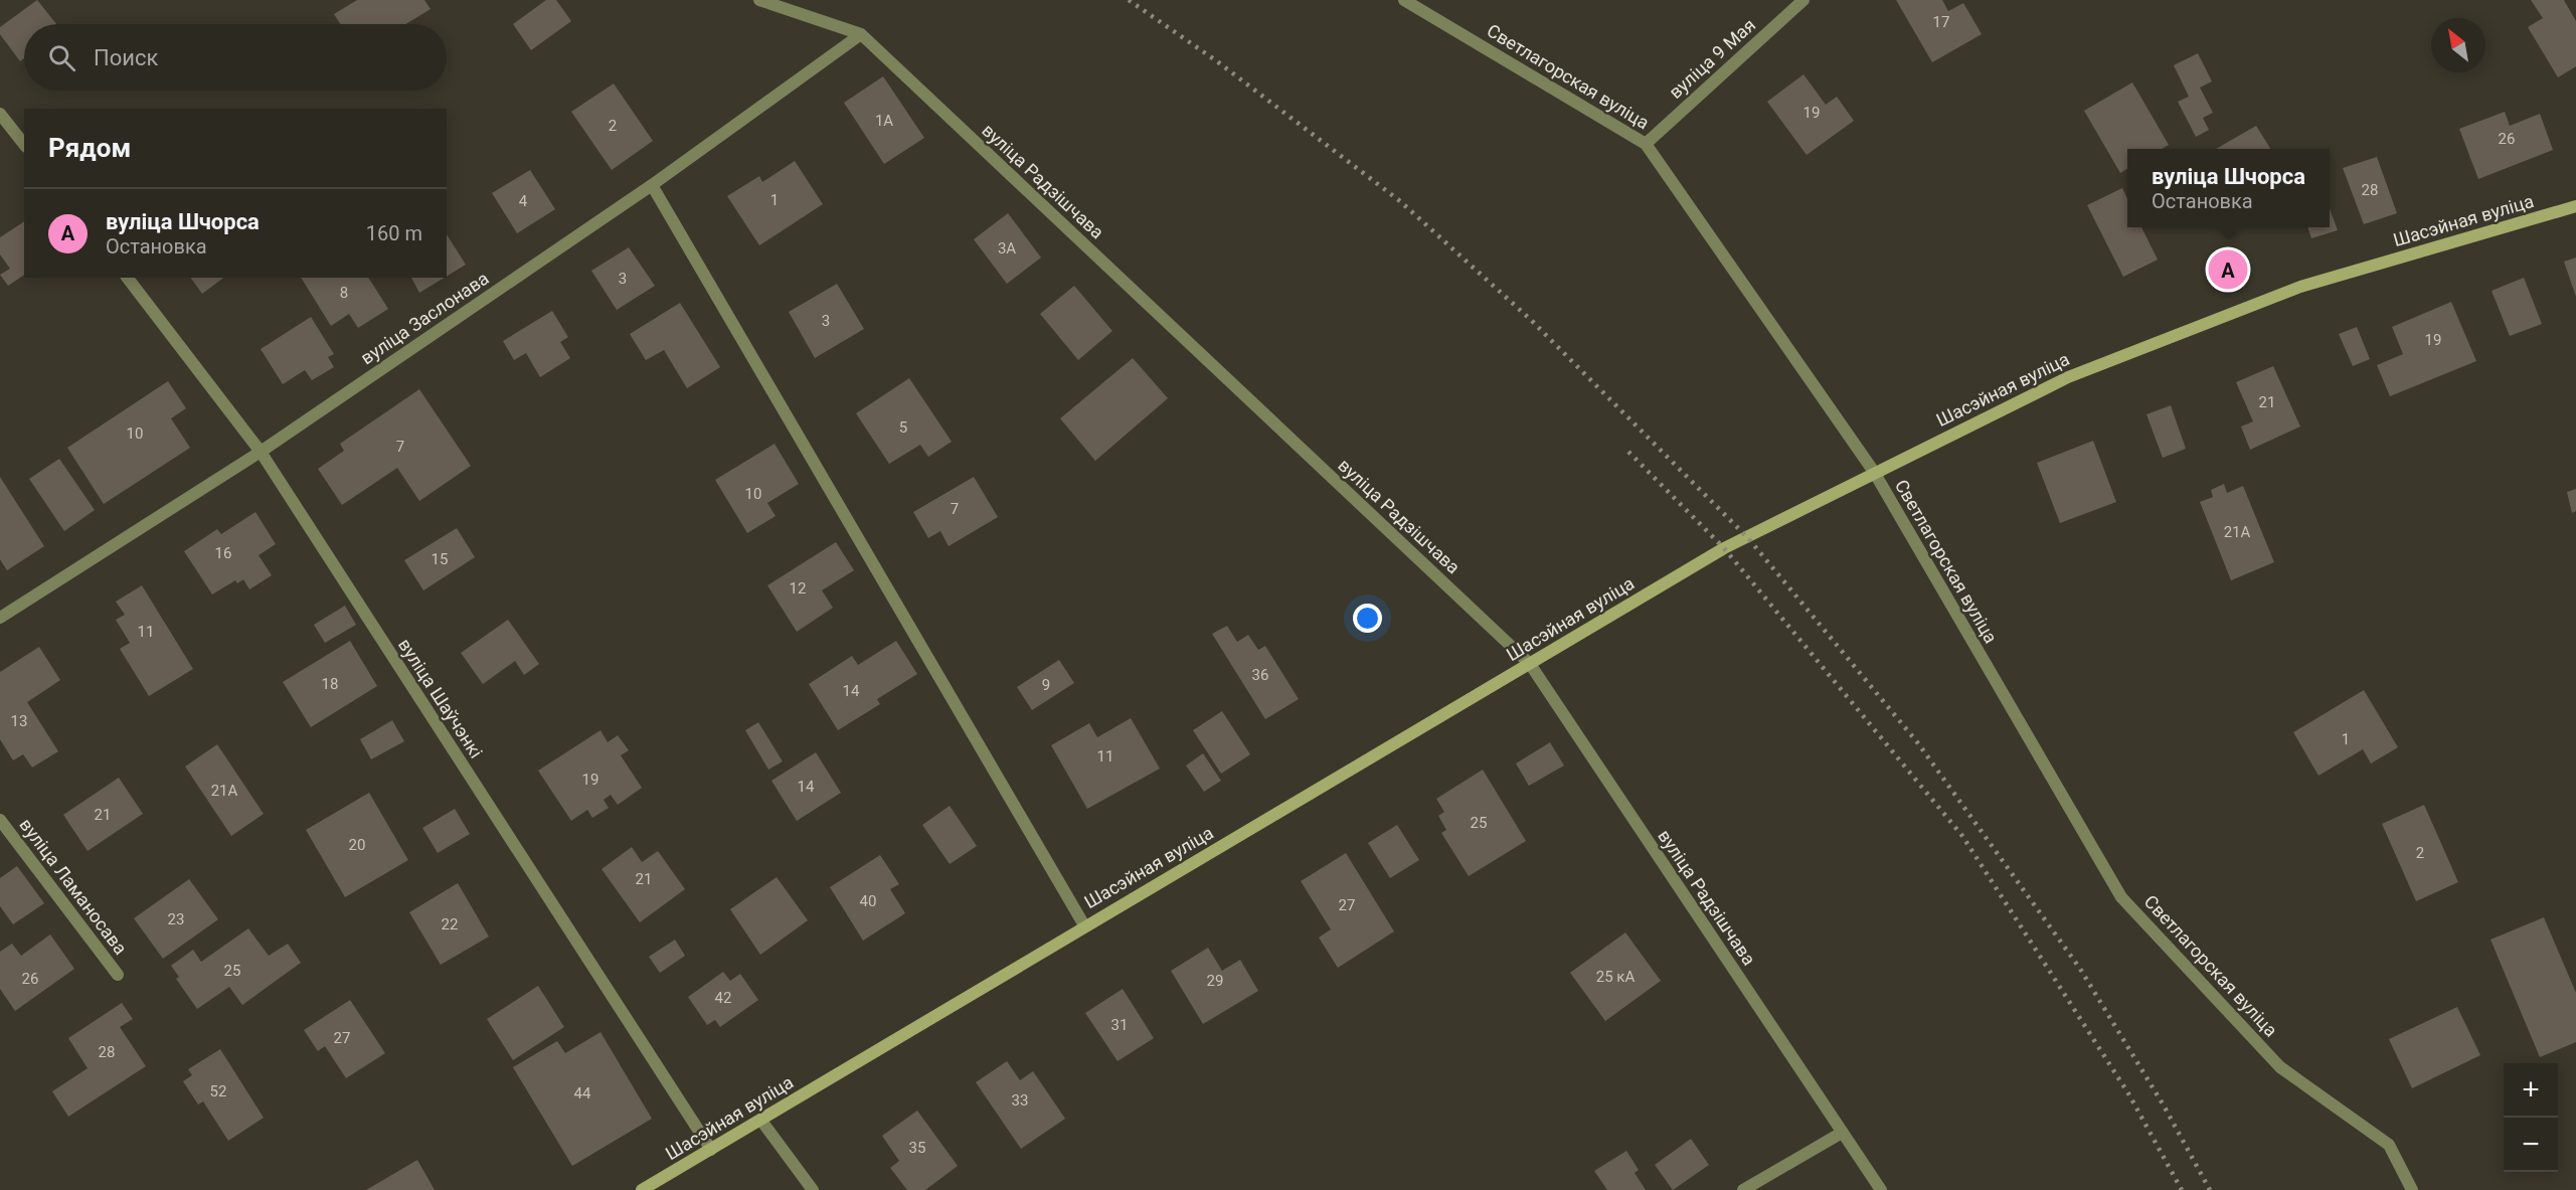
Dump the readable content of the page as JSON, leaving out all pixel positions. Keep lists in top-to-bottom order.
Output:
{
  "streets": {
    "main road": ["Шасэйная вуліца"],
    "street": [
      "вуліца 9 Мая",
      "Светлагорская вуліца",
      "вуліца Радзішчава",
      "вуліца Заслонава",
      "вуліца Шаўчэнкі",
      "вуліца Ламаносава"
    ]
  },
  "crossings": [
    ["вуліца 9 Мая", "Светлагорская вуліца"],
    ["Светлагорская вуліца", "Шасэйная вуліца"],
    ["вуліца Радзішчава", "Шасэйная вуліца"],
    ["вуліца Радзішчава", "вуліца Заслонава"],
    ["Шасэйная вуліца", "вуліца Шаўчэнкі"],
    ["вуліца Заслонава", "вуліца Шаўчэнкі"]
  ],
  "house_numbers": [
    "17",
    "19",
    "1А",
    "2",
    "26",
    "28",
    "1",
    "4",
    "3А",
    "3",
    "8",
    "3",
    "19",
    "21",
    "5",
    "10",
    "7",
    "10",
    "7",
    "21А",
    "16",
    "15",
    "12",
    "11",
    "36",
    "18",
    "9",
    "14",
    "13",
    "1",
    "11",
    "19",
    "14",
    "21А",
    "21",
    "25",
    "20",
    "2",
    "21",
    "40",
    "27",
    "23",
    "22",
    "25",
    "25 кА",
    "26",
    "29",
    "42",
    "31",
    "27",
    "28",
    "52",
    "44",
    "33",
    "35"
  ],
  "north": "top left",
  "page": {
    "search": "Поиск",
    "heading": "Рядом",
    "popup": ["вуліца Шчорса", "Остановка"],
    "list": [
      {
        "mark": "A",
        "name": "вуліца Шчорса",
        "note": "Остановка",
        "value": "160 m"
      }
    ],
    "pins": "A",
    "map_buttons": ["+", "−"]
  }
}
